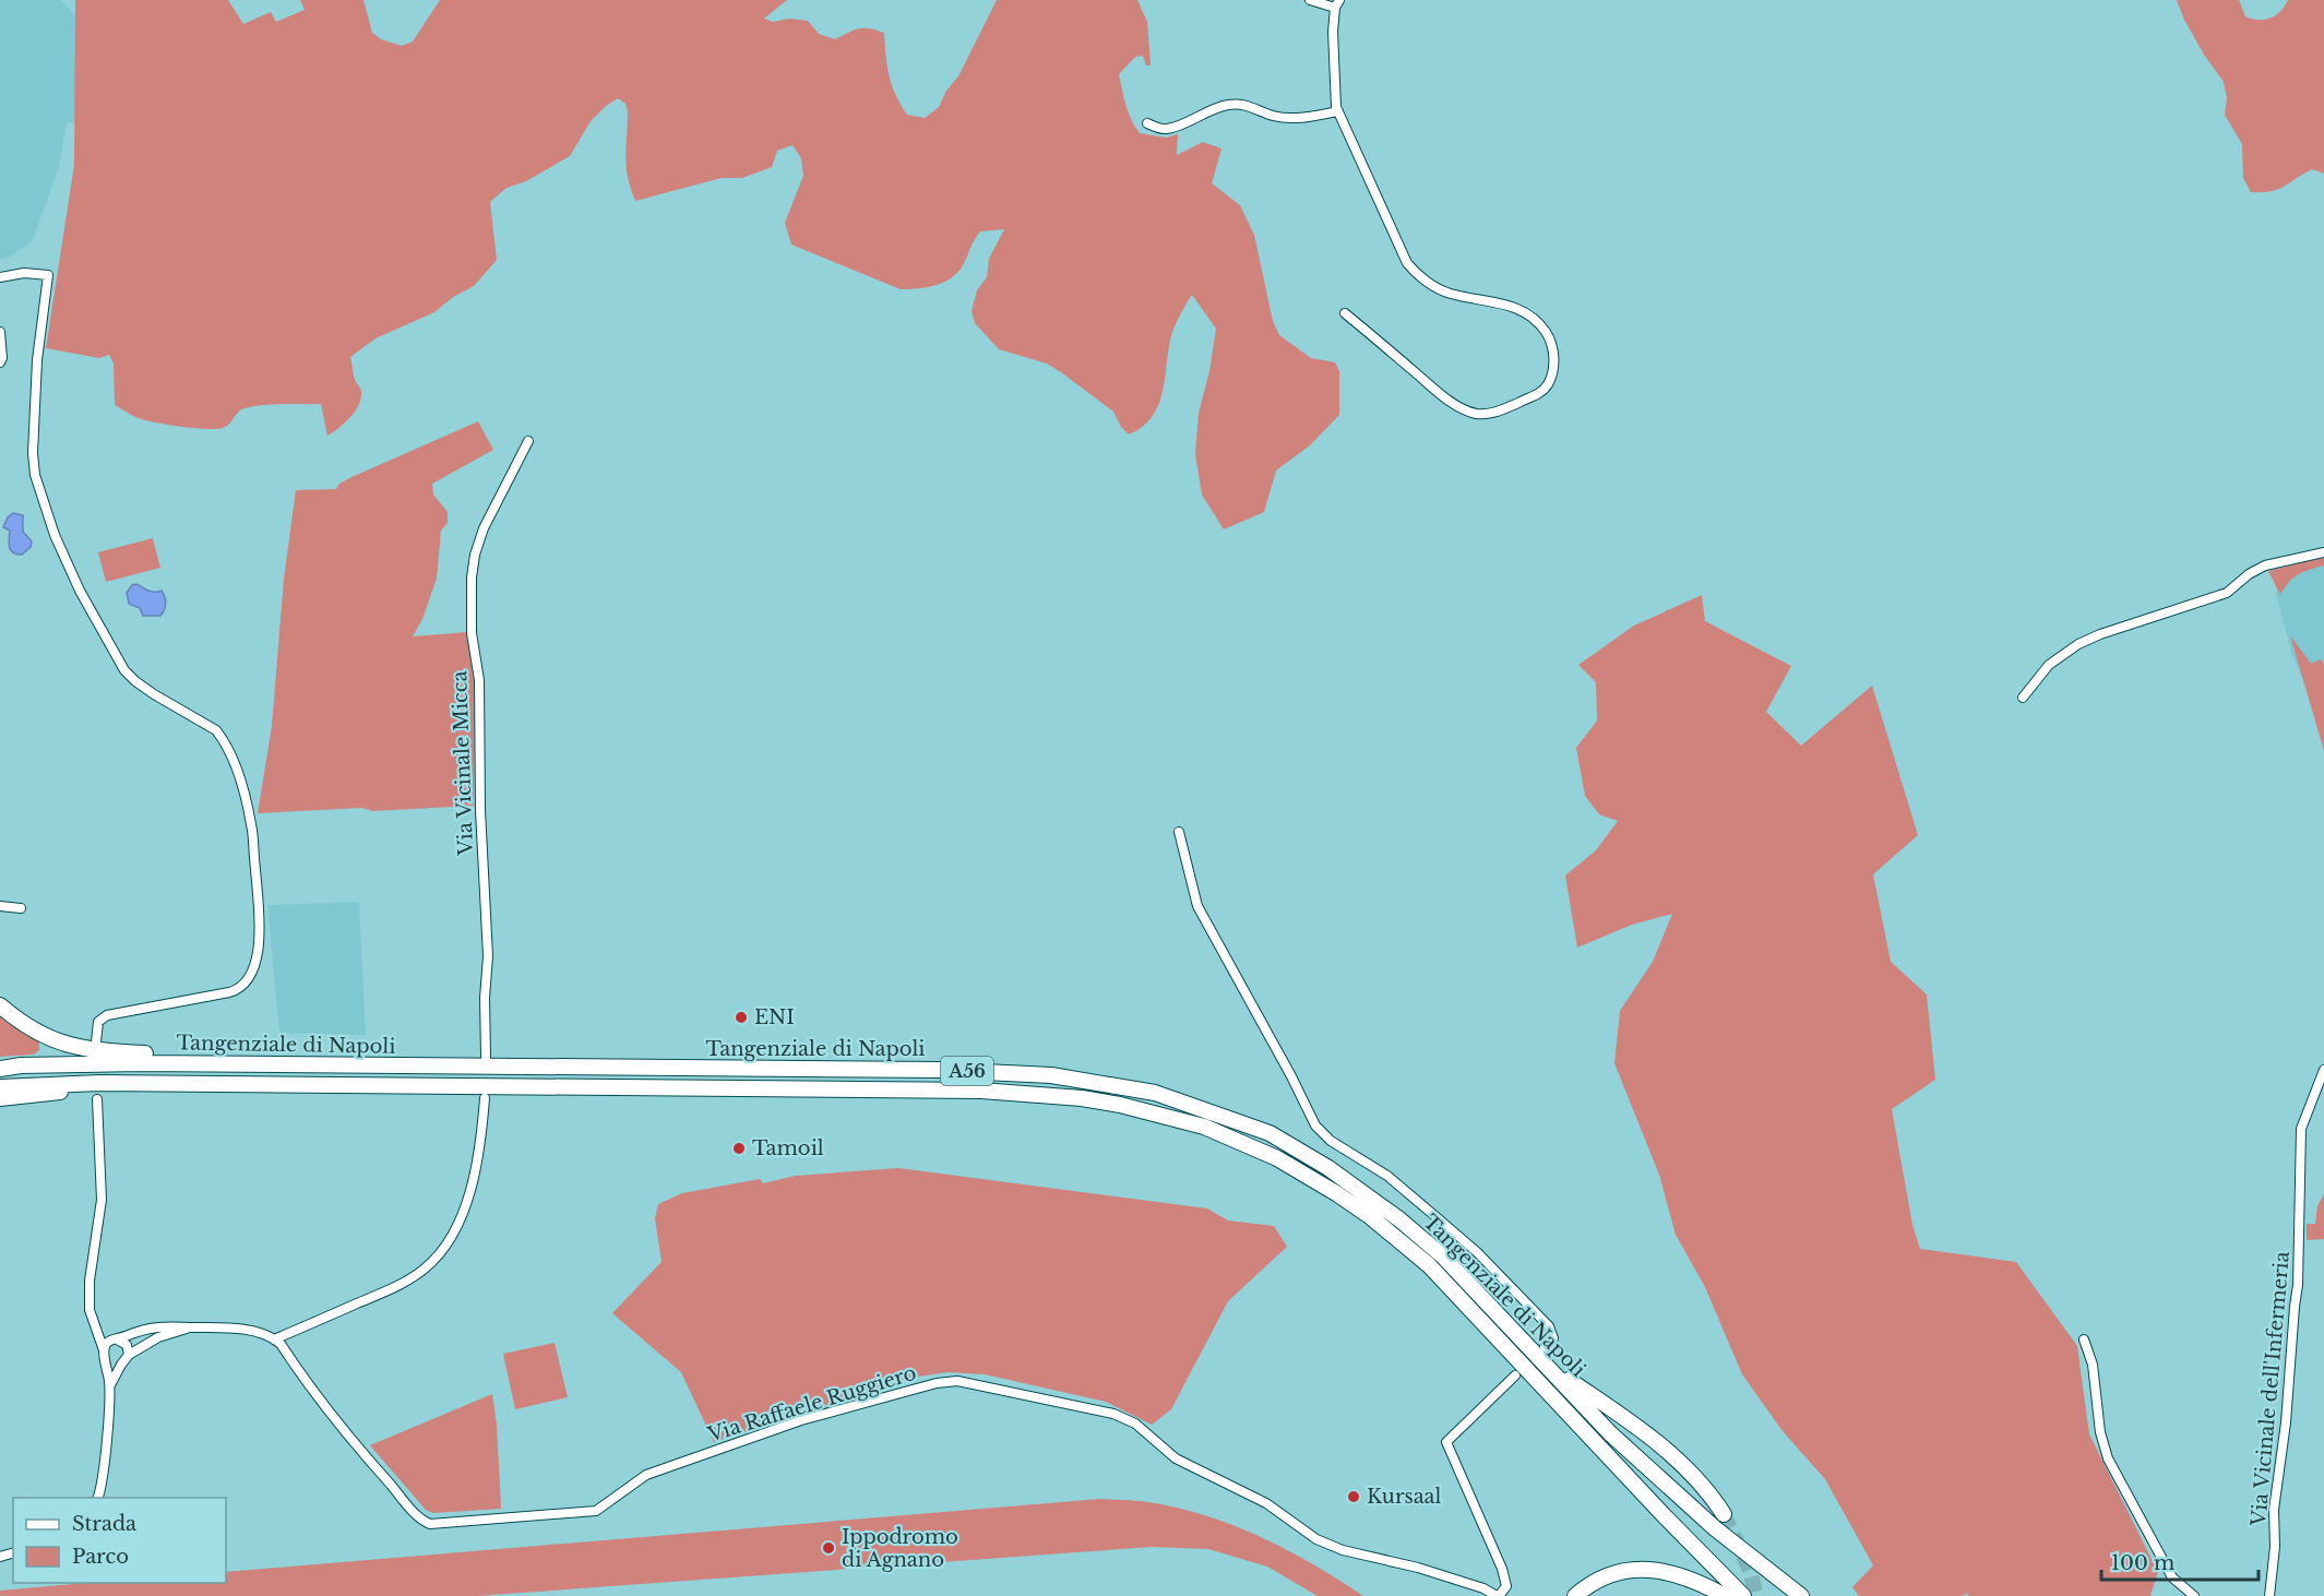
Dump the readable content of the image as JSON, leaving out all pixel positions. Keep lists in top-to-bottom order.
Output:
{
  "streets": {
    "highway": ["Tangenziale di Napoli", "A56"],
    "street": ["Via Vicinale Micca", "Via Vicinale dell'Infermeria", "Via Raffaele Ruggiero"]
  },
  "places": [
    "ENI",
    "Tamoil",
    "Kursaal",
    "Ippodromo di Agnano"
  ],
  "legend": ["Strada", "Parco"],
  "scale_bar": "100 m"
}
